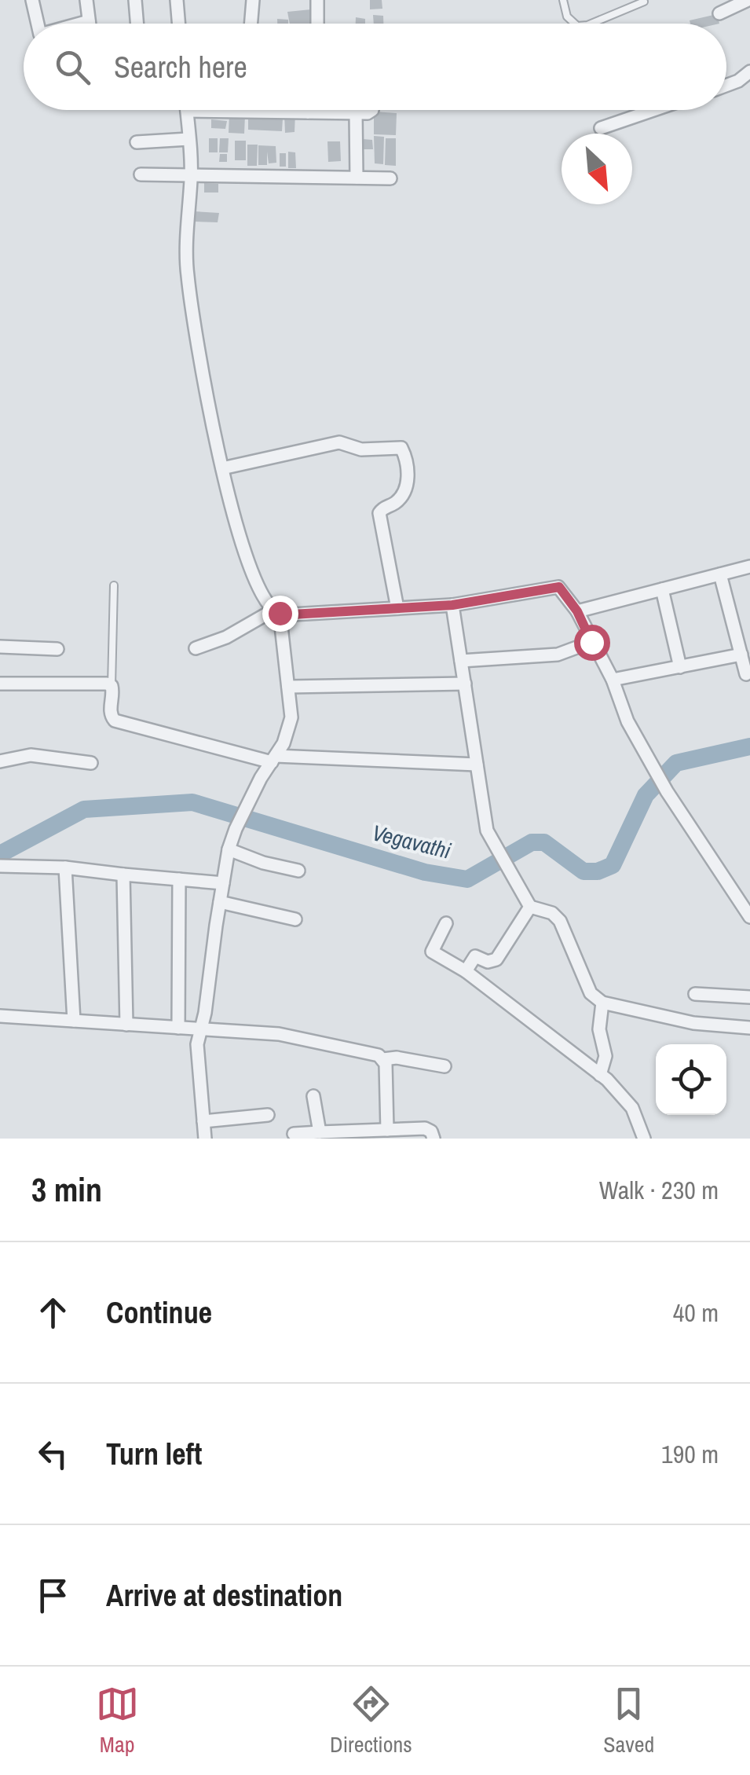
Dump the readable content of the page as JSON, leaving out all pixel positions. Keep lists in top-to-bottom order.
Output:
{
  "water": ["Vegavathi"],
  "north": "bottom right",
  "page": {
    "search": "Search here",
    "heading": ["3 min", "Walk · 230 m"],
    "list": [
      ["Continue", "40 m"],
      ["Turn left", "190 m"],
      "Arrive at destination"
    ],
    "nav": ["Map", "Directions", "Saved"]
  }
}
